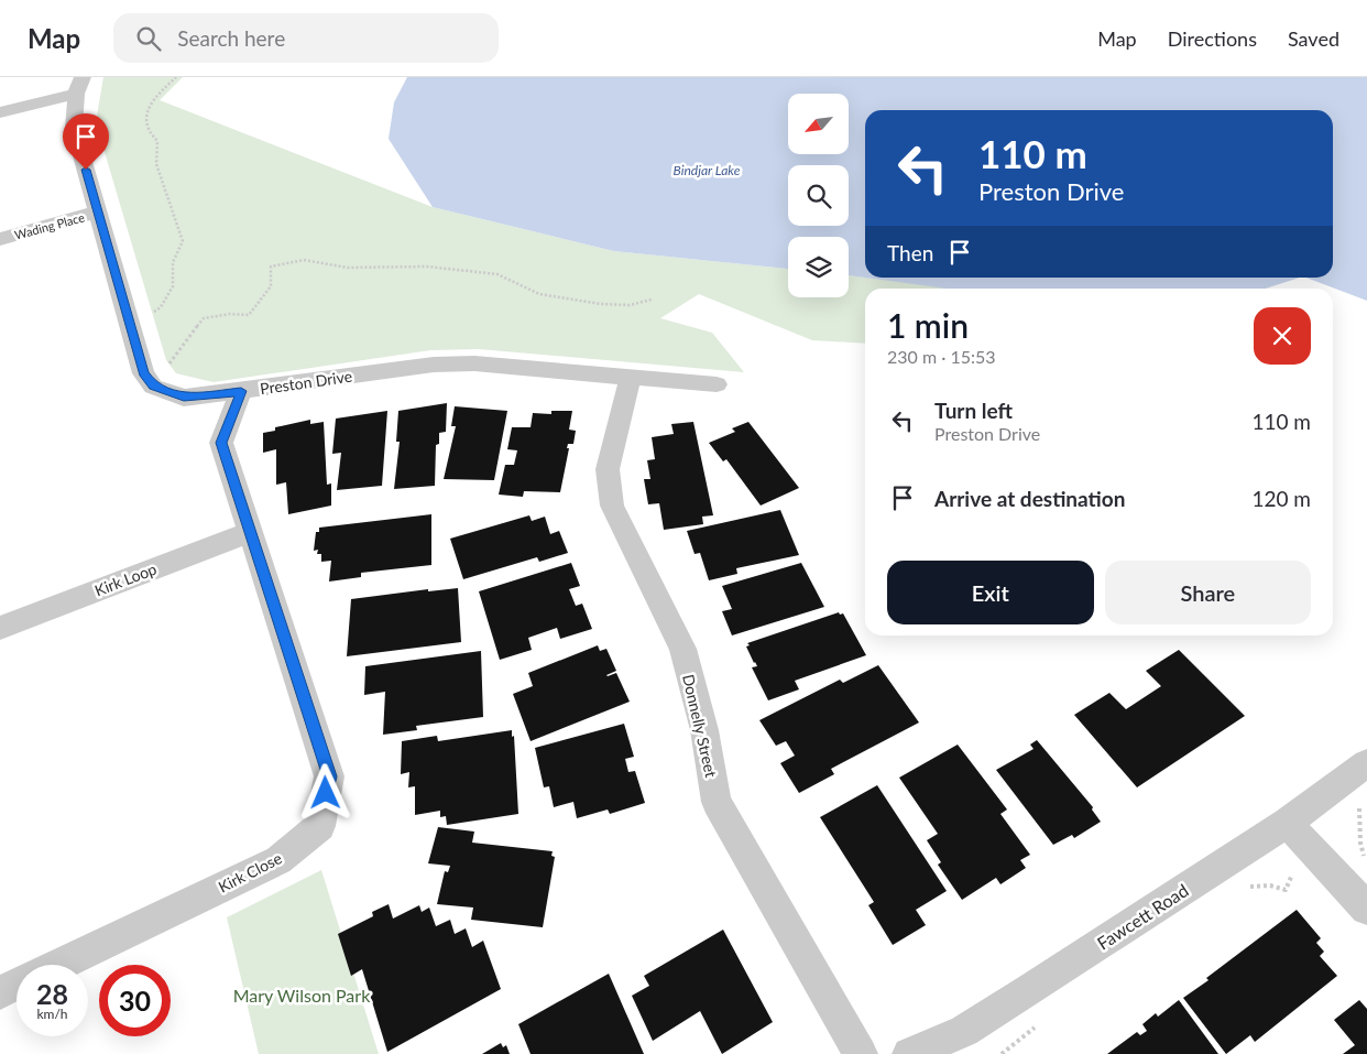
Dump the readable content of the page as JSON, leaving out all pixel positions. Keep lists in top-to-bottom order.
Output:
{
  "streets": {
    "street": [
      "Wading Place",
      "Preston Drive",
      "Kirk Loop",
      "Donnelly Street",
      "Kirk Close",
      "Fawcett Road"
    ]
  },
  "crossings": [
    ["Preston Drive", "Donnelly Street"],
    ["Preston Drive", "Kirk Close"],
    ["Kirk Loop", "Kirk Close"]
  ],
  "water": ["Bindjar Lake"],
  "parks": ["Mary Wilson Park"],
  "north": "bottom left",
  "page": {
    "header": "Map",
    "search": "Search here",
    "nav": ["Map", "Directions", "Saved"],
    "turn": ["110 m", "Preston Drive"],
    "then": "Then",
    "heading": ["1 min", "230 m · 15:53"],
    "list": [
      {
        "name": "Turn left",
        "note": "Preston Drive",
        "value": "110 m"
      },
      {
        "name": "Arrive at destination",
        "value": "120 m"
      }
    ],
    "buttons": ["Exit", "Share"],
    "speed": "28 km/h",
    "limit": "30"
  }
}
